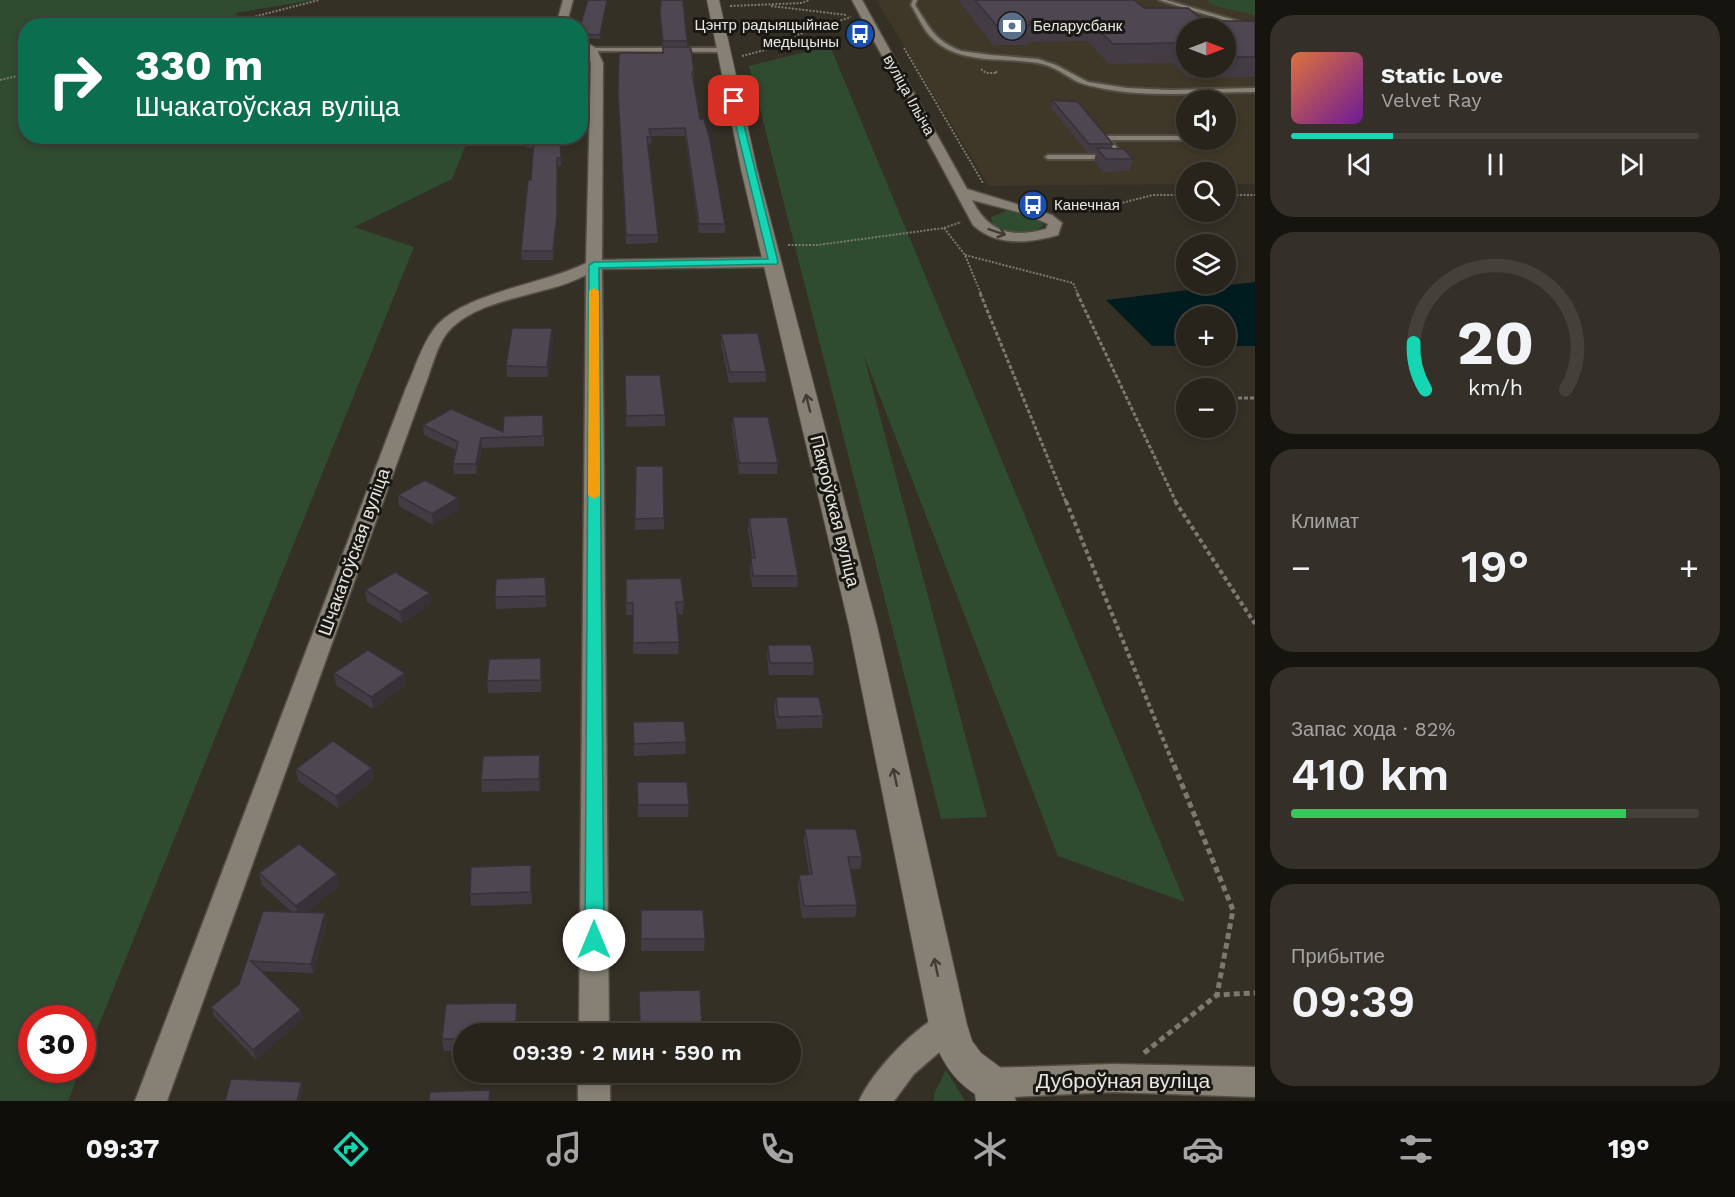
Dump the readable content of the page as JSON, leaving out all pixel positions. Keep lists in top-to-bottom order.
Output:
{
  "streets": {
    "street": [
      "вуліца Ільіча",
      "Пакроўская вуліца",
      "Шчакатоўская вуліца",
      "Дуброўная вуліца"
    ]
  },
  "crossings": [
    ["Пакроўская вуліца", "Шчакатоўская вуліца"],
    ["Пакроўская вуліца", "Дуброўная вуліца"]
  ],
  "one_way": ["Пакроўская вуліца"],
  "places": {
    "bank": ["Беларусбанк"],
    "bus stop": ["Цэнтр радыяцыйнае медыцыны", "Канечная"]
  },
  "north": "right",
  "page": {
    "map_buttons": ["+", "−"],
    "turn": ["330 m", "Шчакатоўская вуліца"],
    "song": ["Static Love", "Velvet Ray"],
    "tile": [
      "Климат",
      ["Запас хода · 82%", "410 km"],
      ["Прибытие", "09:39"]
    ],
    "heat": ["−", "19°", "+"],
    "limit": "30",
    "trip": "09:39 · 2 мин · 590 m",
    "tabs": ["09:37", "19°"],
    "gauge": ["20", "km/h"]
  }
}
